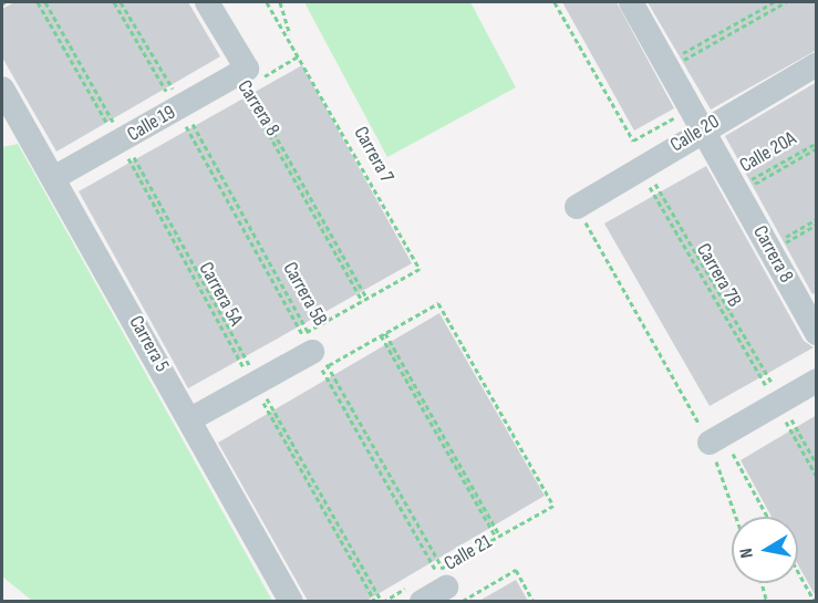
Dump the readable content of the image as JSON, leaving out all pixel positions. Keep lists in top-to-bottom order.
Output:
{
  "streets": {
    "street": [
      "Carrera 8",
      "Calle 19",
      "Calle 20",
      "Carrera 5"
    ],
    "path": [
      "Calle 20A",
      "Carrera 7",
      "Carrera 7B",
      "Carrera 5A",
      "Carrera 5B",
      "Calle 21"
    ]
  },
  "crossings": [
    ["Carrera 8", "Calle 19"],
    ["Carrera 8", "Calle 20"],
    ["Carrera 8", "Calle 20A"],
    ["Calle 19", "Carrera 5A"],
    ["Calle 19", "Carrera 5B"],
    ["Calle 19", "Carrera 5"],
    ["Carrera 5A", "Calle 21"],
    ["Carrera 5B", "Calle 21"]
  ],
  "north": "left"
}
